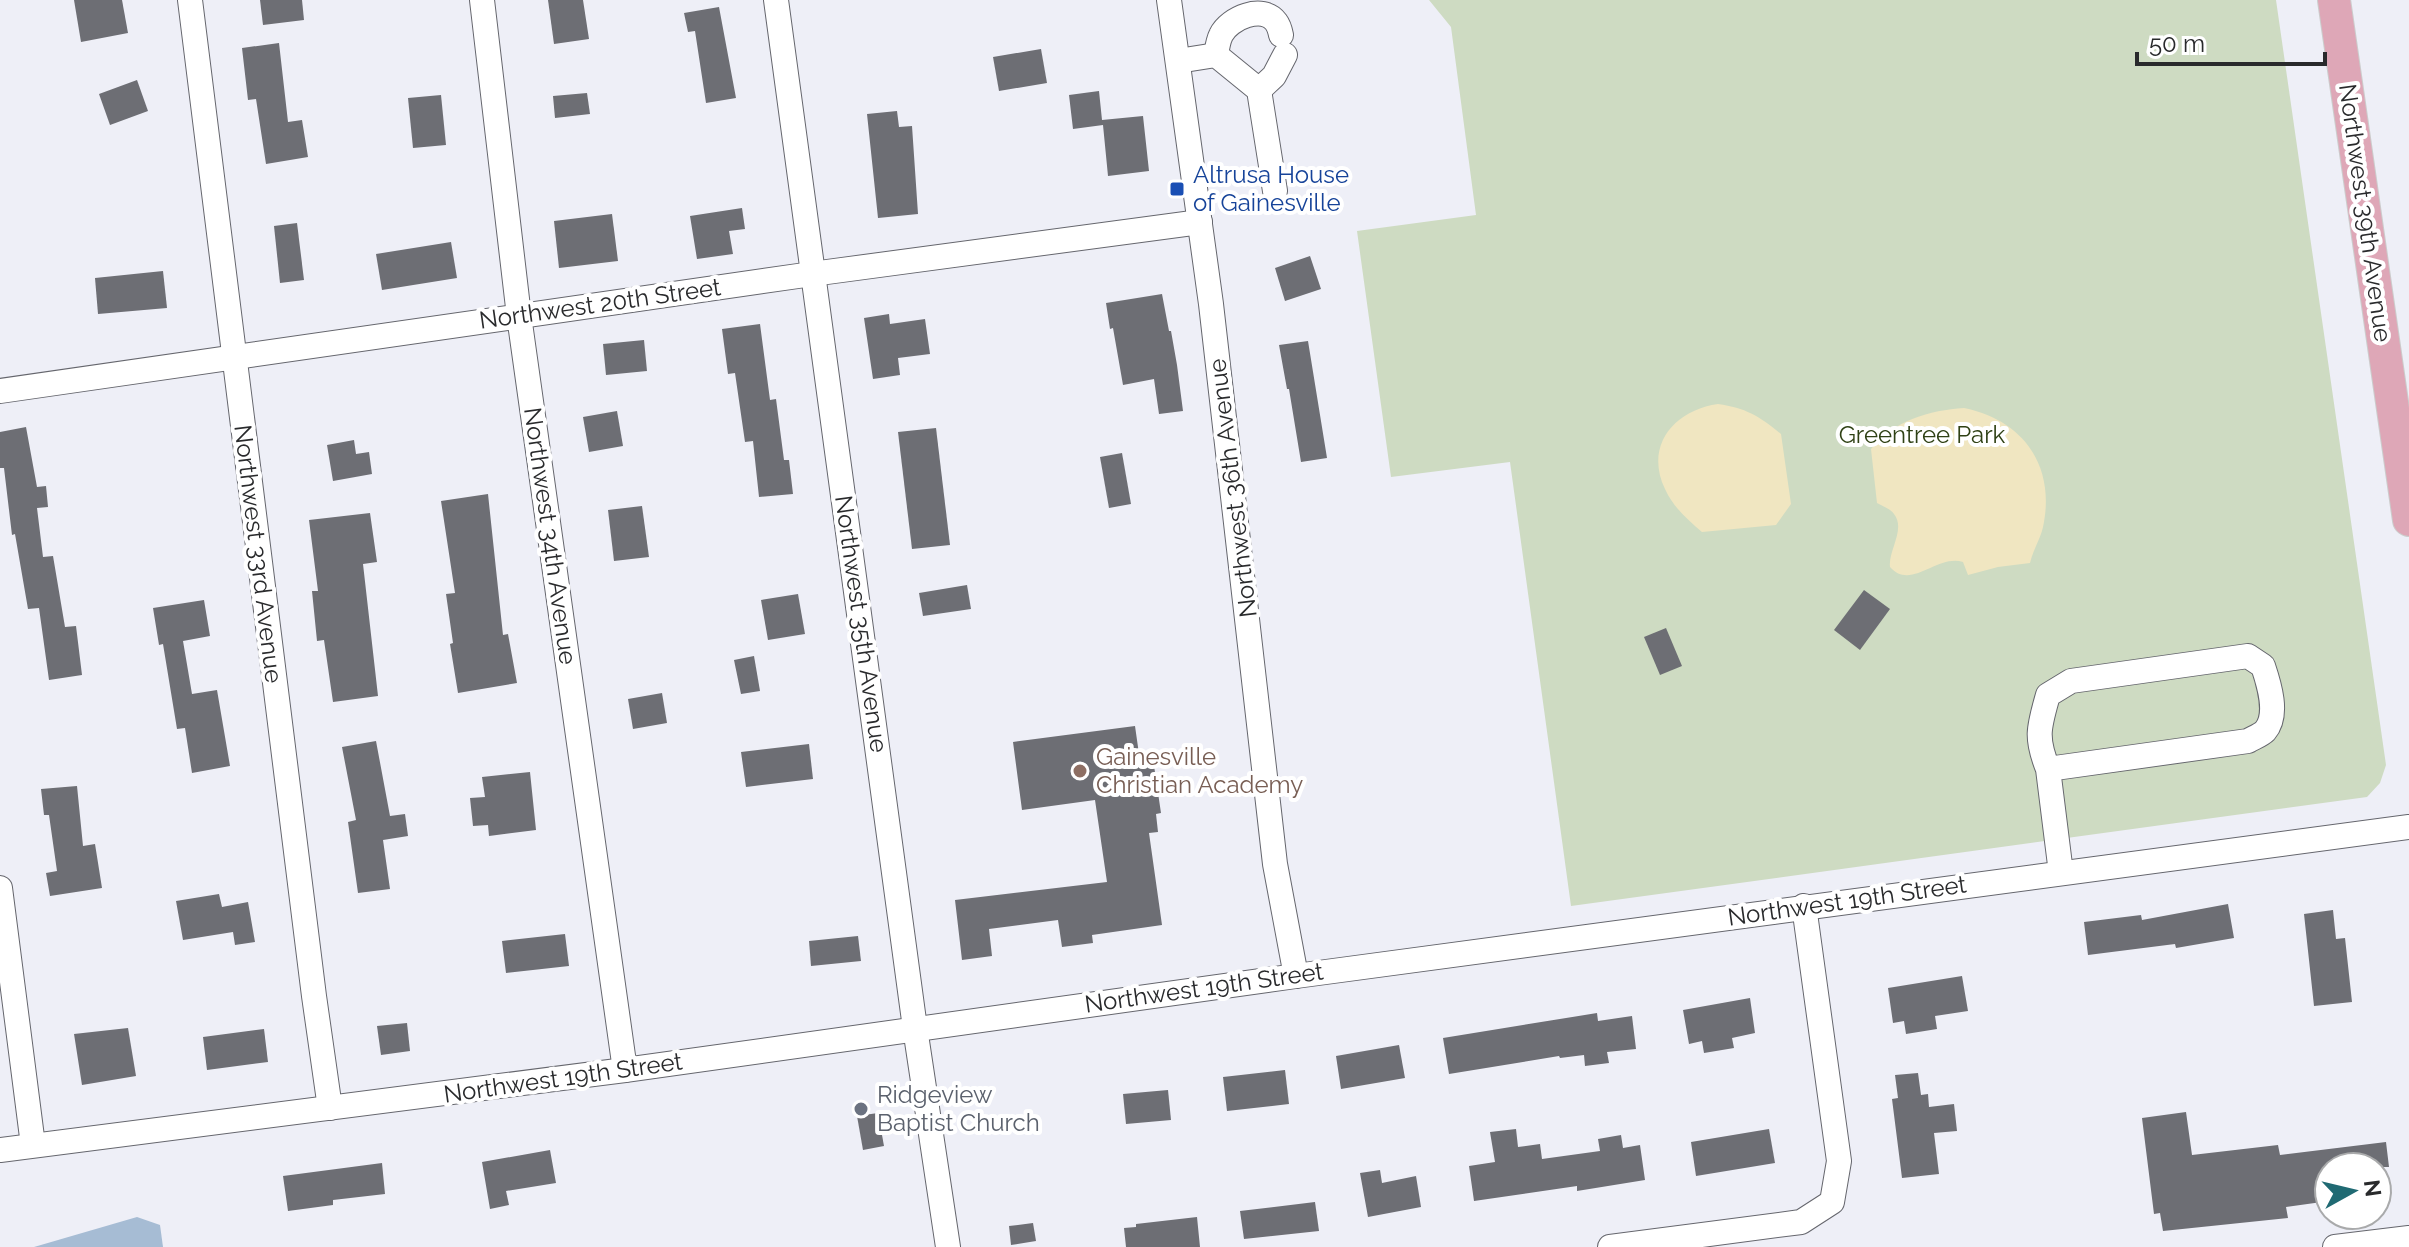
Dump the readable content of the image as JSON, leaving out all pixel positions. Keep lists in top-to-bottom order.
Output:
{
  "streets": {
    "main road": ["Northwest 39th Avenue"],
    "street": [
      "Northwest 20th Street",
      "Northwest 36th Avenue",
      "Northwest 34th Avenue",
      "Northwest 33rd Avenue",
      "Northwest 35th Avenue",
      "Northwest 19th Street"
    ]
  },
  "crossings": [
    ["Northwest 20th Street", "Northwest 36th Avenue"],
    ["Northwest 20th Street", "Northwest 34th Avenue"],
    ["Northwest 20th Street", "Northwest 33rd Avenue"],
    ["Northwest 20th Street", "Northwest 35th Avenue"],
    ["Northwest 36th Avenue", "Northwest 19th Street"],
    ["Northwest 34th Avenue", "Northwest 19th Street"],
    ["Northwest 33rd Avenue", "Northwest 19th Street"],
    ["Northwest 35th Avenue", "Northwest 19th Street"]
  ],
  "parks": ["Greentree Park"],
  "places": {
    "transit": ["Altrusa House of Gainesville"],
    "other": ["Gainesville Christian Academy", "Ridgeview Baptist Church"]
  },
  "scale_bar": "50 m",
  "north": "right"
}
